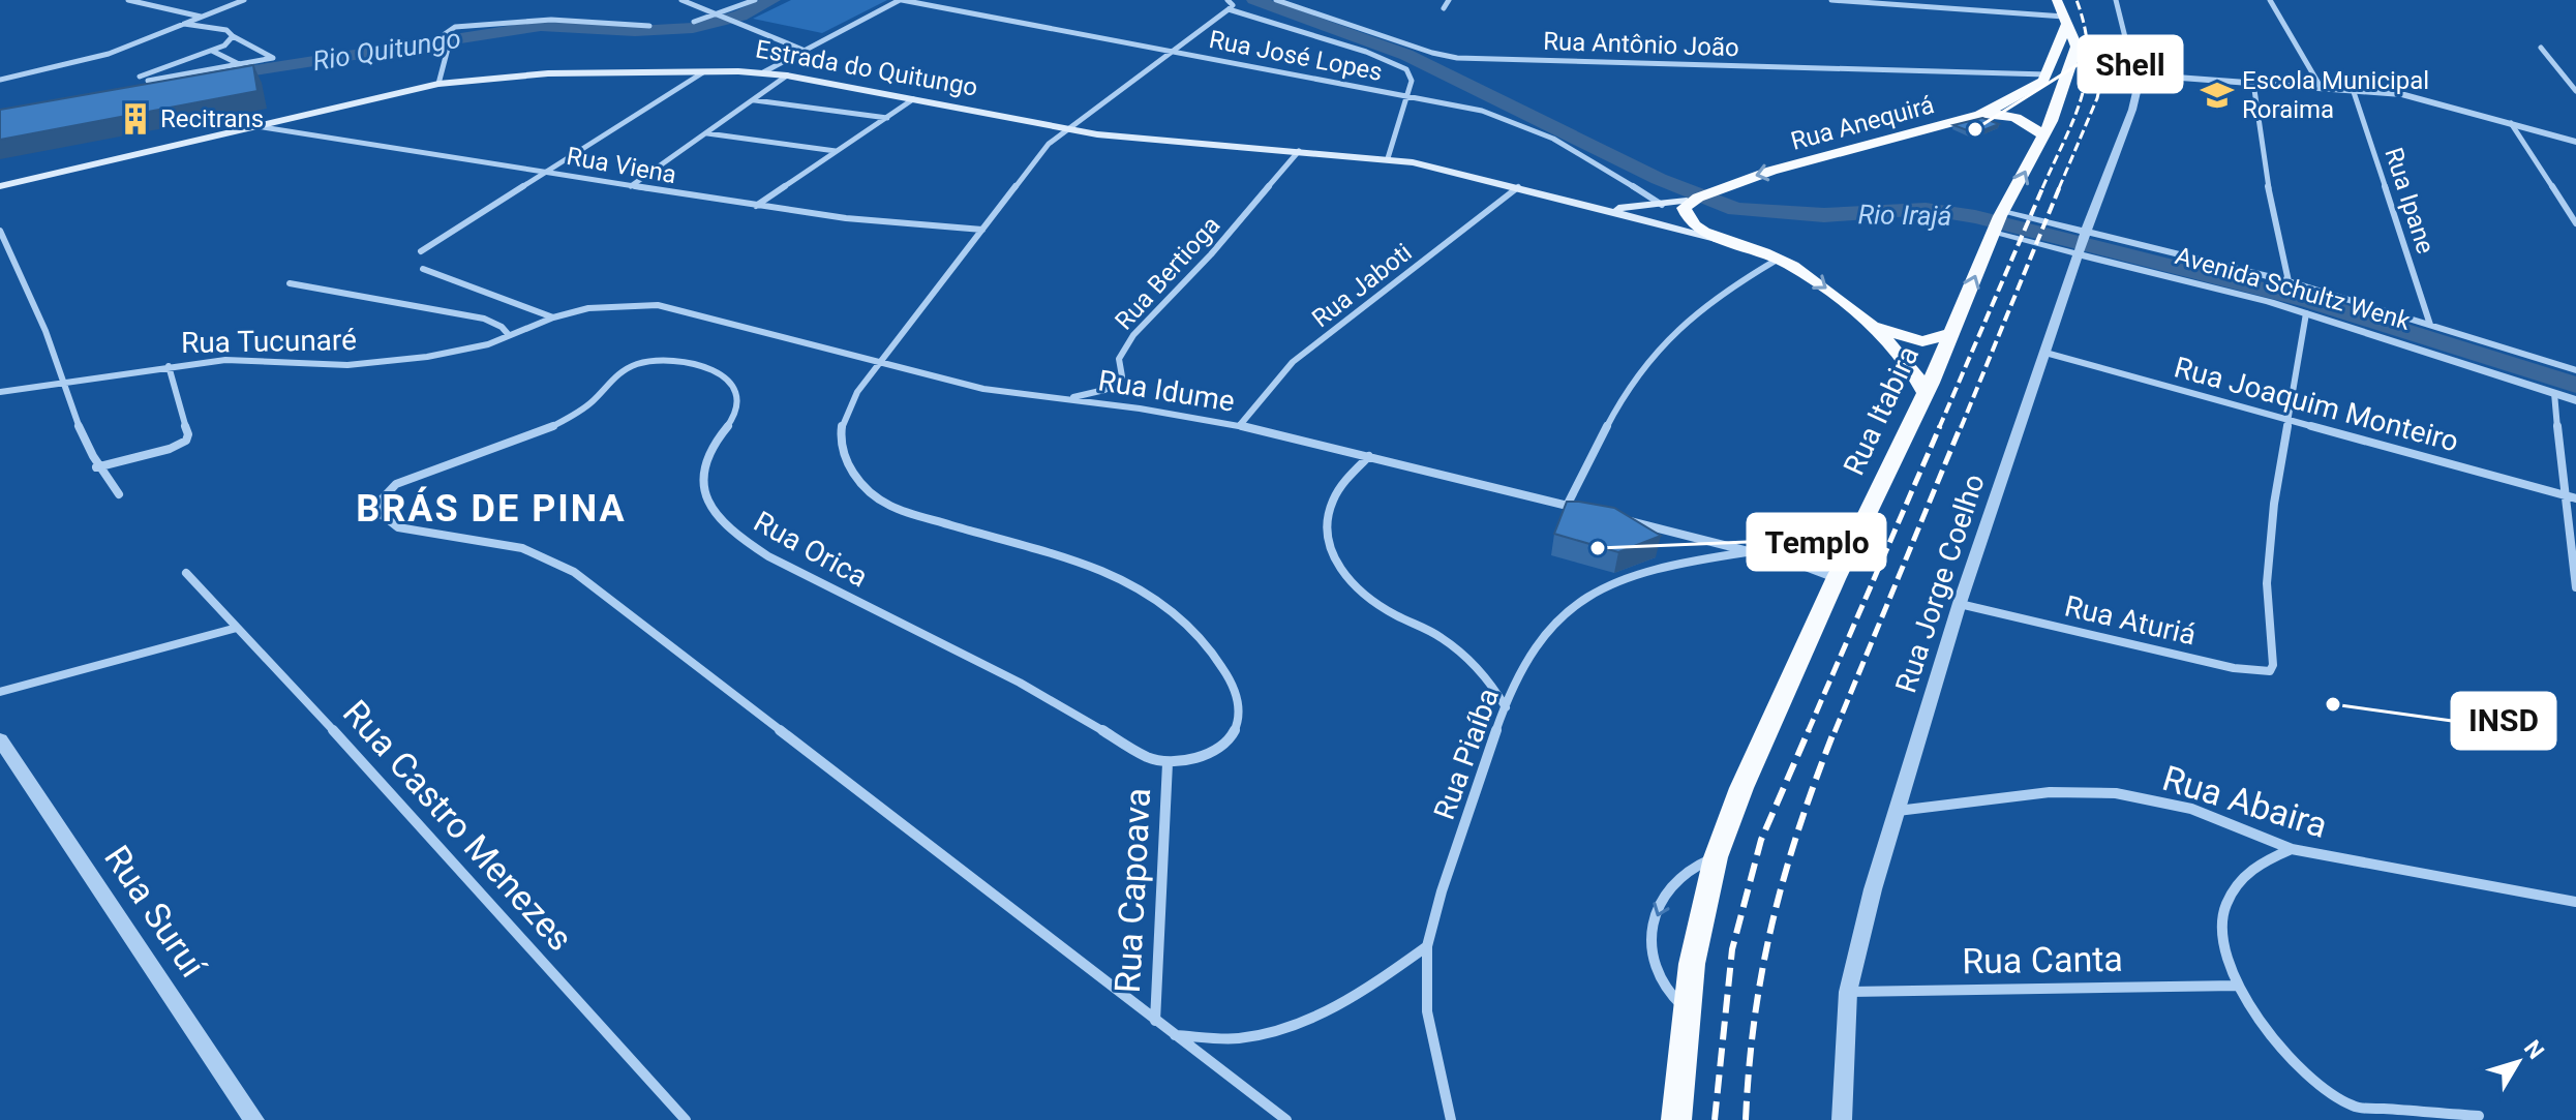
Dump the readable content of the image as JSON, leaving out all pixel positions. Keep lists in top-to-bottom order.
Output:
{
  "streets": {
    "main road": ["Estrada do Quitungo", "Rua Anequirá", "Rua Itabira"],
    "street": [
      "Rua Antônio João",
      "Rua José Lopes",
      "Rua Viena",
      "Rua Ipane",
      "Rua Bertioga",
      "Rua Jaboti",
      "Avenida Schultz Wenk",
      "Rua Tucunaré",
      "Rua Idume",
      "Rua Joaquim Monteiro",
      "Rua Orica",
      "Rua Jorge Coelho",
      "Rua Aturiá",
      "Rua Piaíba",
      "Rua Abaira",
      "Rua Castro Menezes",
      "Rua Capoava",
      "Rua Suruí",
      "Rua Canta"
    ]
  },
  "crossings": [
    ["Rua Antônio João", "Rua Anequirá"],
    ["Rua José Lopes", "Estrada do Quitungo"],
    ["Estrada do Quitungo", "Rua Anequirá"],
    ["Estrada do Quitungo", "Rua Viena"],
    ["Estrada do Quitungo", "Rua Bertioga"],
    ["Estrada do Quitungo", "Rua Jaboti"],
    ["Estrada do Quitungo", "Rua Itabira"],
    ["Rua Anequirá", "Rua Itabira"],
    ["Rua Ipane", "Avenida Schultz Wenk"],
    ["Rua Bertioga", "Rua Idume"],
    ["Rua Jaboti", "Rua Idume"],
    ["Avenida Schultz Wenk", "Rua Itabira"],
    ["Avenida Schultz Wenk", "Rua Jorge Coelho"],
    ["Rua Tucunaré", "Rua Idume"],
    ["Rua Joaquim Monteiro", "Rua Jorge Coelho"],
    ["Rua Joaquim Monteiro", "Rua Aturiá"],
    ["Rua Orica", "Rua Capoava"],
    ["Rua Jorge Coelho", "Rua Aturiá"],
    ["Rua Jorge Coelho", "Rua Abaira"],
    ["Rua Jorge Coelho", "Rua Canta"]
  ],
  "one_way": ["Rua Anequirá"],
  "districts": ["BRÁS DE PINA"],
  "water": ["Rio Quitungo", "Rio Irajá"],
  "places": {
    "school or university": ["Escola Municipal Roraima"],
    "building": ["Recitrans"],
    "other": ["Shell", "Templo", "INSD"]
  },
  "north": "top right"
}
